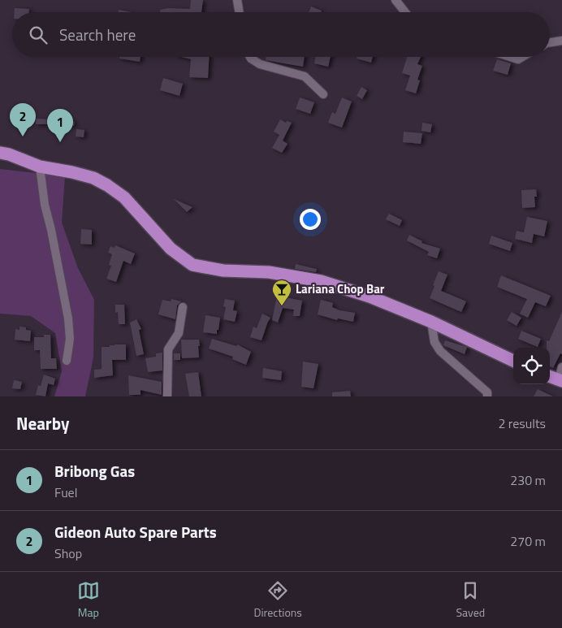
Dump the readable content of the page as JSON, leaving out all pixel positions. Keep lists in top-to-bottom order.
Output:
{
  "places": {
    "bar": ["Lariana Chop Bar"]
  },
  "page": {
    "search": "Search here",
    "pins": ["2", "1"],
    "heading": ["Nearby", "2 results"],
    "list": [
      {
        "mark": "1",
        "name": "Bribong Gas",
        "note": "Fuel",
        "value": "230 m"
      },
      {
        "mark": "2",
        "name": "Gideon Auto Spare Parts",
        "note": "Shop",
        "value": "270 m"
      }
    ],
    "nav": ["Map", "Directions", "Saved"]
  }
}
